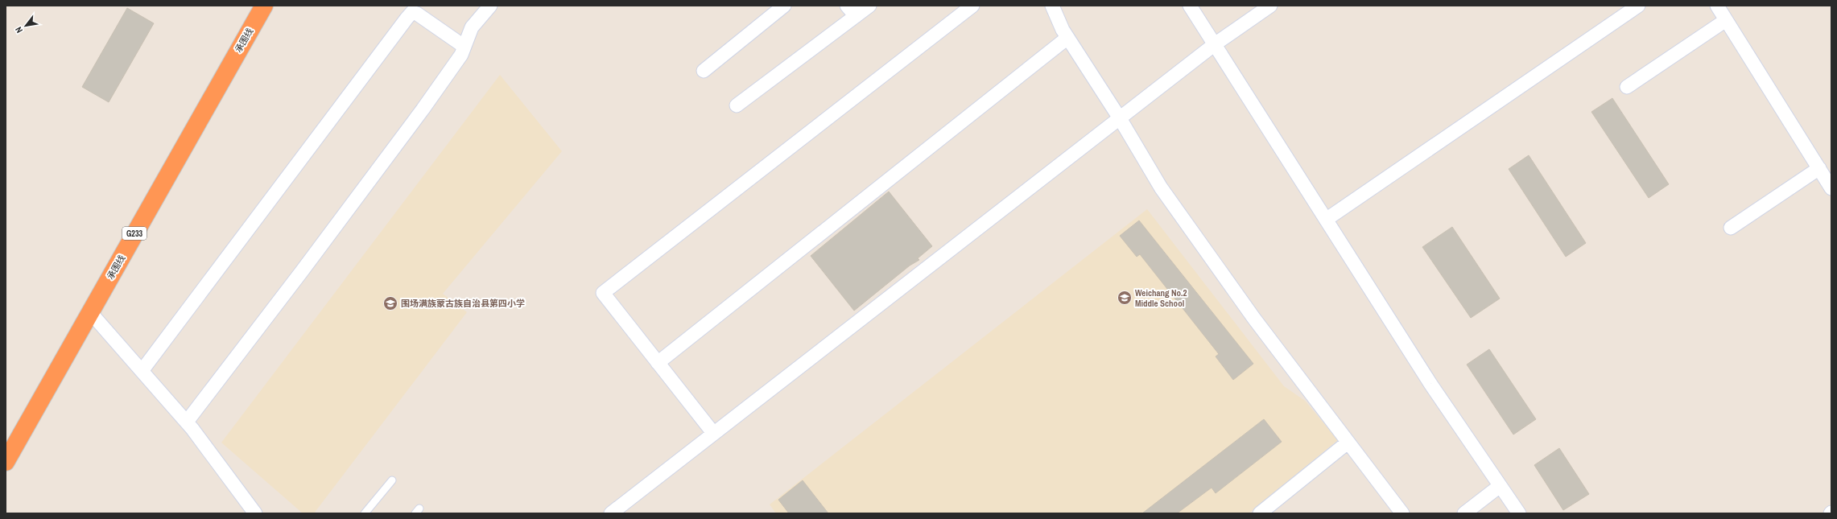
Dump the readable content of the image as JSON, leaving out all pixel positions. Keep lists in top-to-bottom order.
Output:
{
  "streets": {
    "highway": ["承围线", "G233"]
  },
  "places": {
    "school or university": ["Weichang No.2 Middle School", "围场满族蒙古族自治县第四小学"]
  },
  "north": "bottom left"
}
